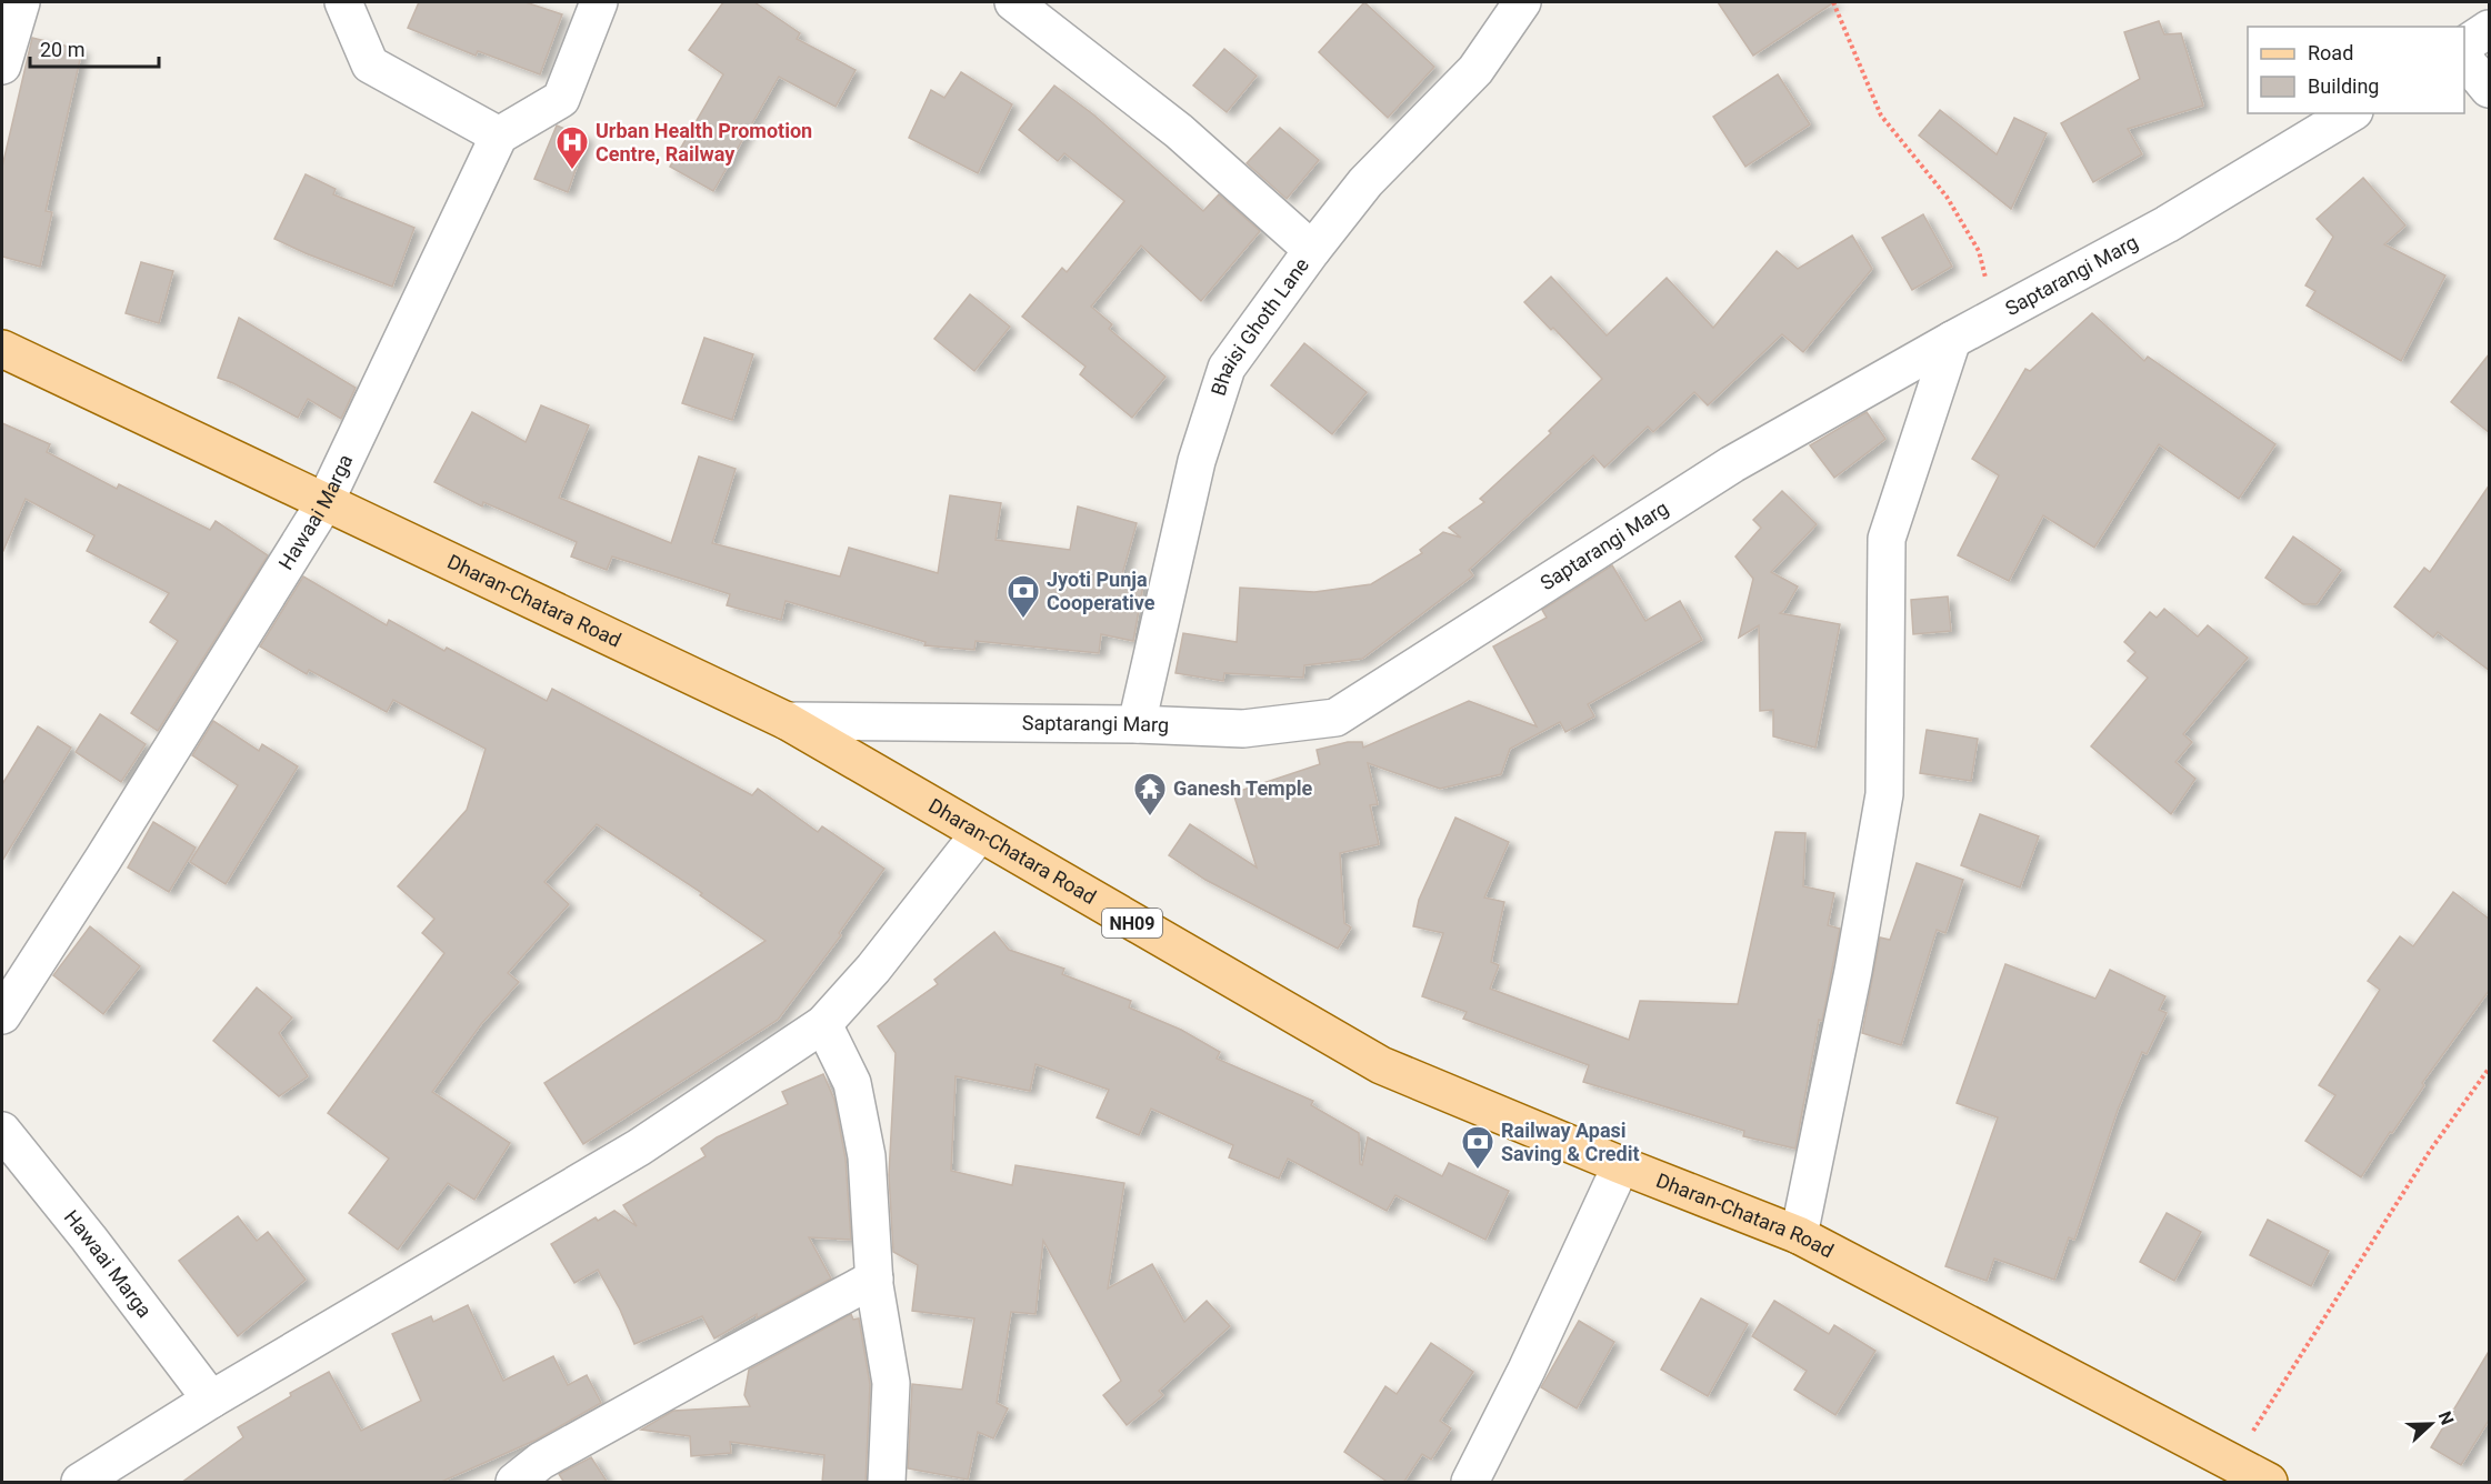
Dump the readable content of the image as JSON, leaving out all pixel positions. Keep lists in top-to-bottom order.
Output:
{
  "streets": {
    "main road": ["Dharan-Chatara Road", "NH09"],
    "street": ["Saptarangi Marg", "Bhaisi Ghoth Lane", "Hawaai Marga"]
  },
  "crossings": [
    ["Saptarangi Marg", "Bhaisi Ghoth Lane"],
    ["Saptarangi Marg", "Dharan-Chatara Road"],
    ["Hawaai Marga", "Dharan-Chatara Road"]
  ],
  "places": {
    "hospital": ["Urban Health Promotion Centre, Railway"],
    "bank": ["Jyoti Punja Cooperative", "Railway Apasi Saving & Credit"],
    "temple": ["Ganesh Temple"]
  },
  "legend": ["Road", "Building"],
  "scale_bar": "20 m",
  "north": "right"
}
